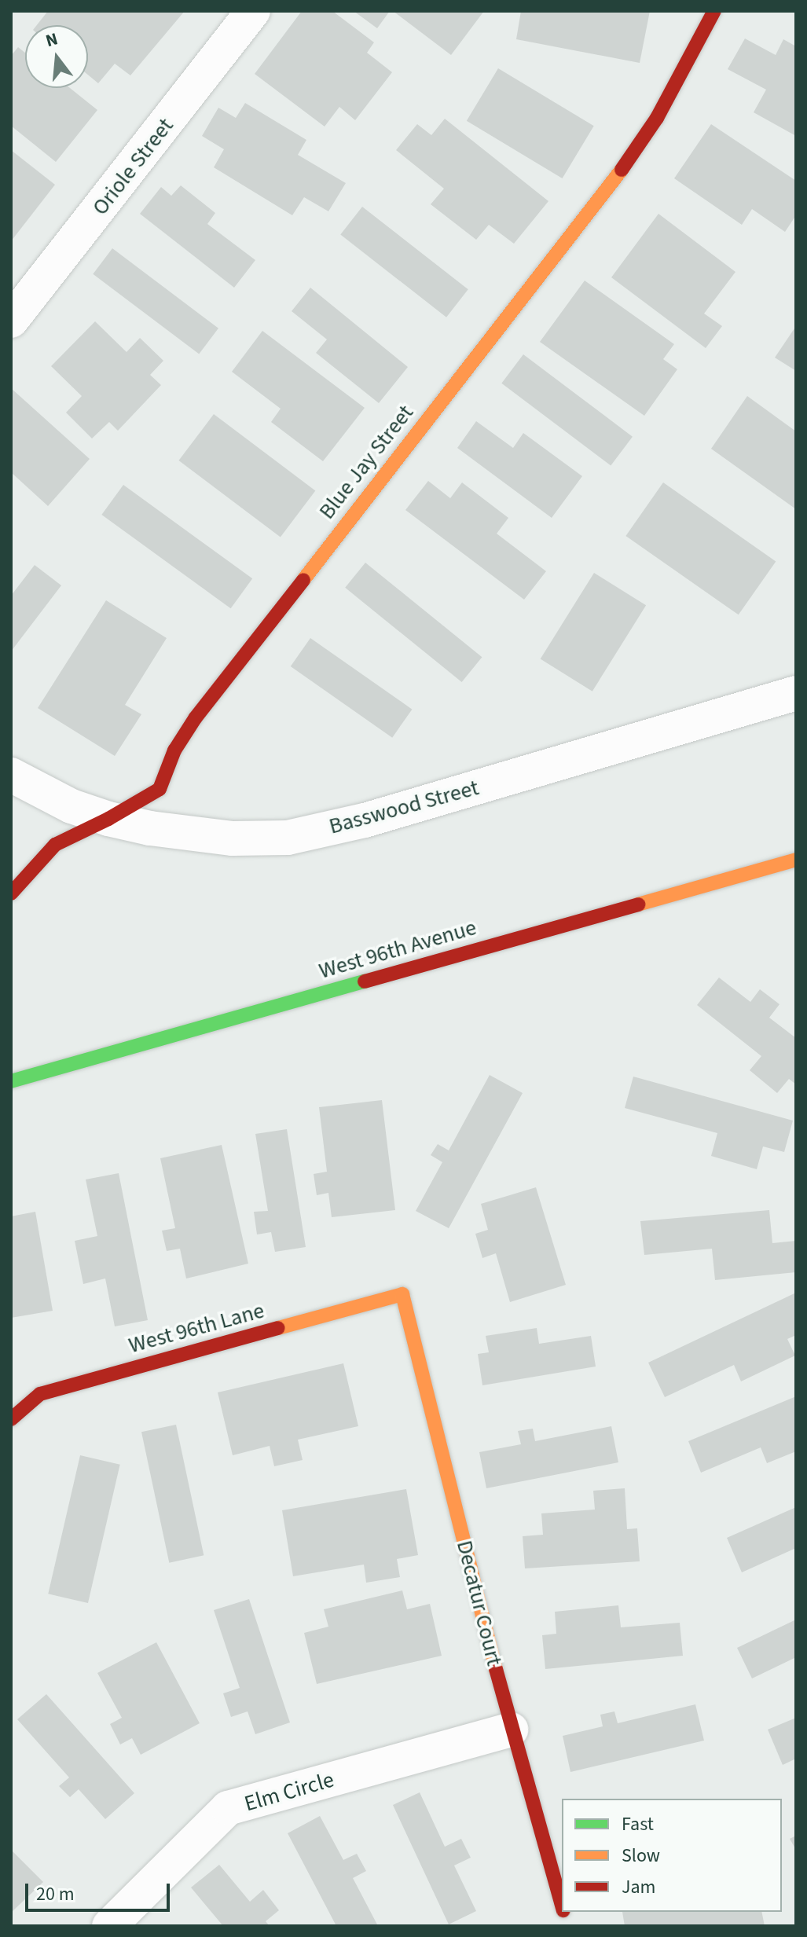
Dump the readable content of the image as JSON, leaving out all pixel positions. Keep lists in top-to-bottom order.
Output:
{
  "streets": {
    "street": [
      "Oriole Street",
      "Blue Jay Street",
      "Basswood Street",
      "West 96th Avenue",
      "West 96th Lane",
      "Decatur Court",
      "Elm Circle"
    ]
  },
  "crossings": [
    ["Blue Jay Street", "Basswood Street"],
    ["West 96th Lane", "Decatur Court"],
    ["Decatur Court", "Elm Circle"]
  ],
  "legend": ["Fast", "Slow", "Jam"],
  "scale_bar": "20 m",
  "north": "top"
}
